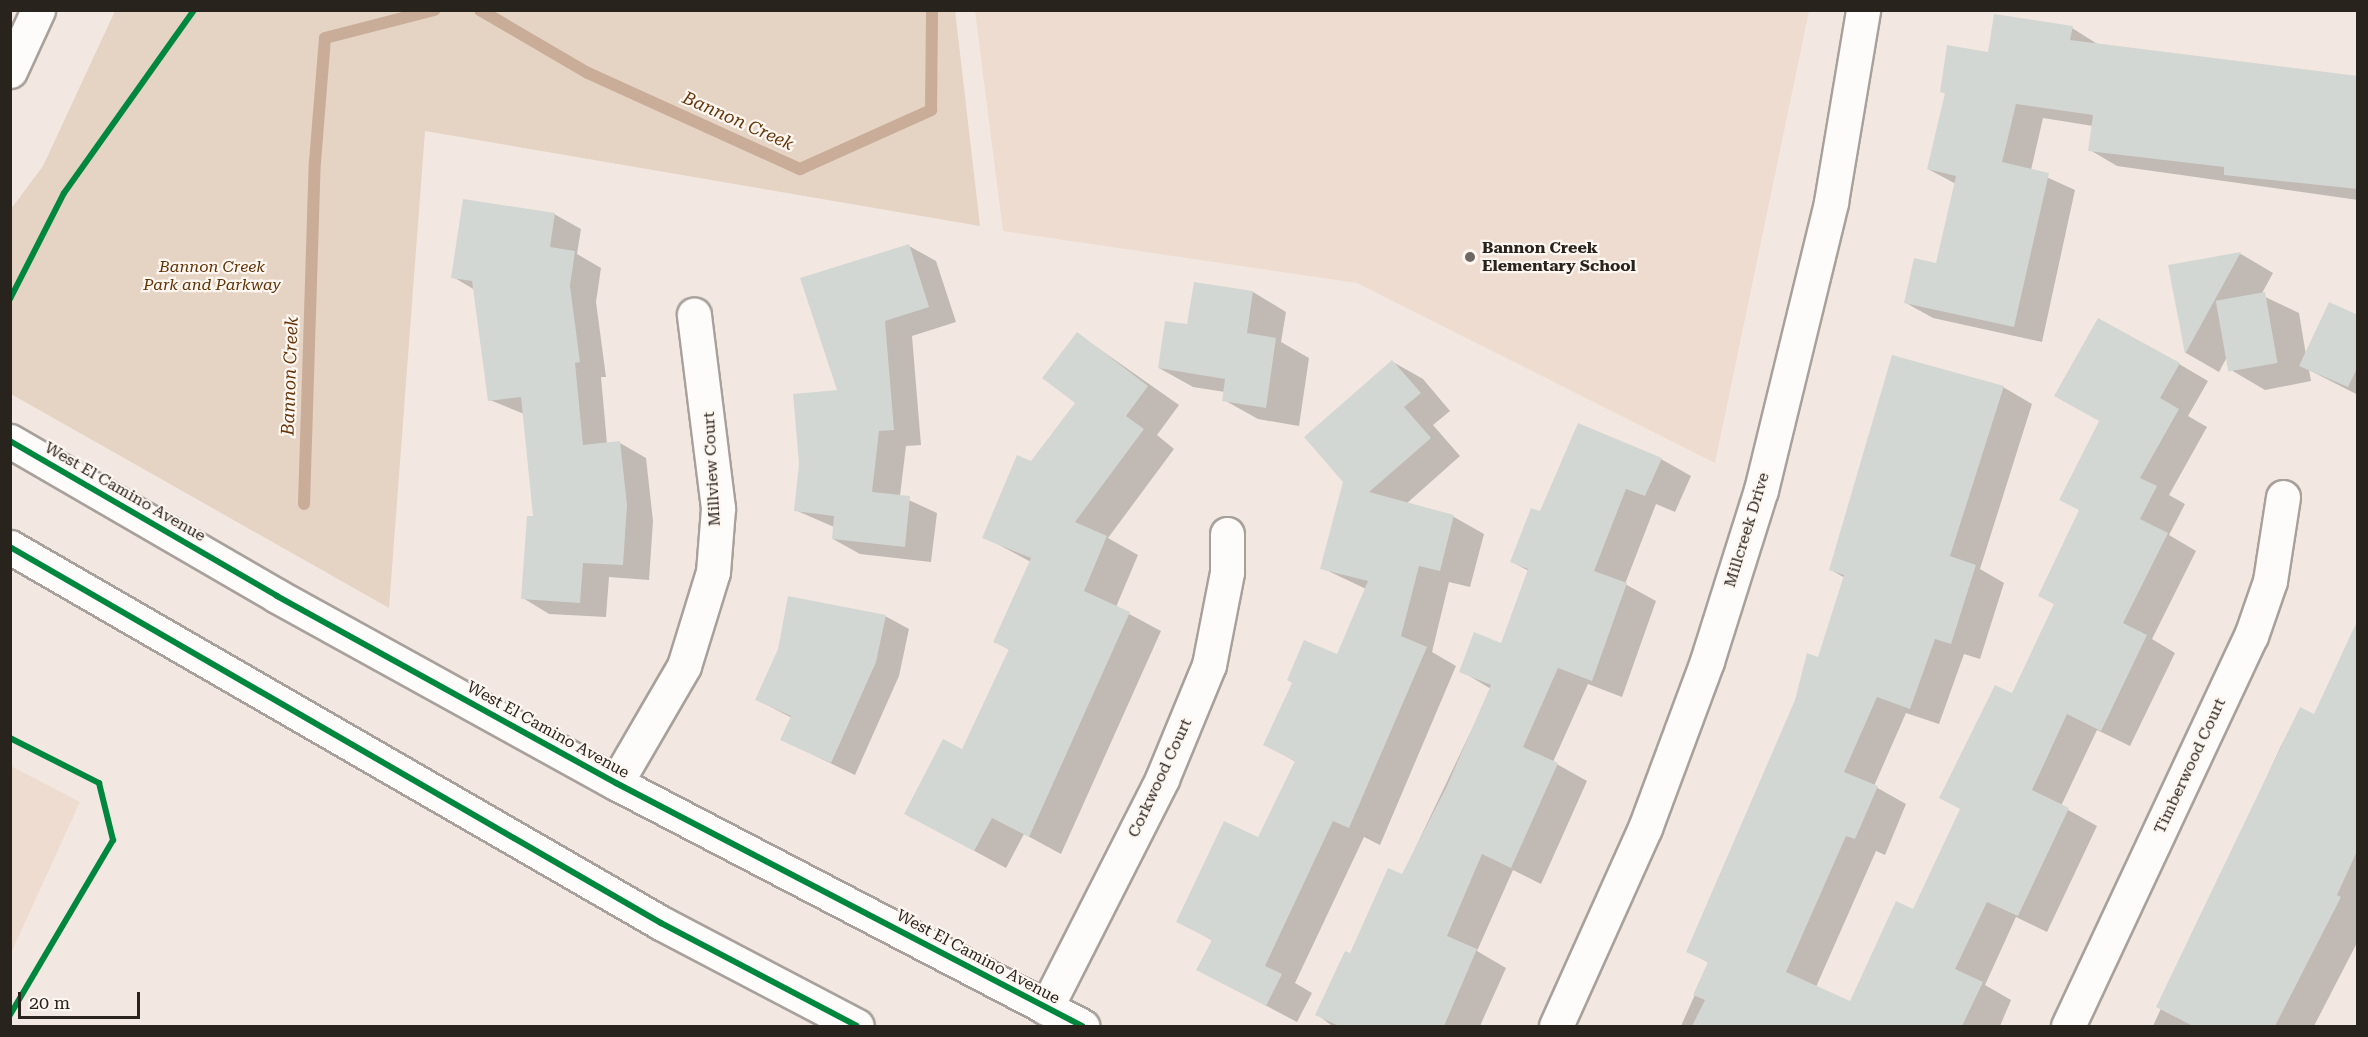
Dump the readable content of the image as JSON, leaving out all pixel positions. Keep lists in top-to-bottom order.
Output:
{
  "streets": {
    "street": [
      "Millview Court",
      "West El Camino Avenue",
      "Millcreek Drive",
      "Timberwood Court",
      "Corkwood Court"
    ]
  },
  "crossings": [
    ["Millview Court", "West El Camino Avenue"],
    ["West El Camino Avenue", "Corkwood Court"]
  ],
  "water": ["Bannon Creek"],
  "parks": ["Bannon Creek Park and Parkway"],
  "places": ["Bannon Creek Elementary School"],
  "scale_bar": "20 m"
}
